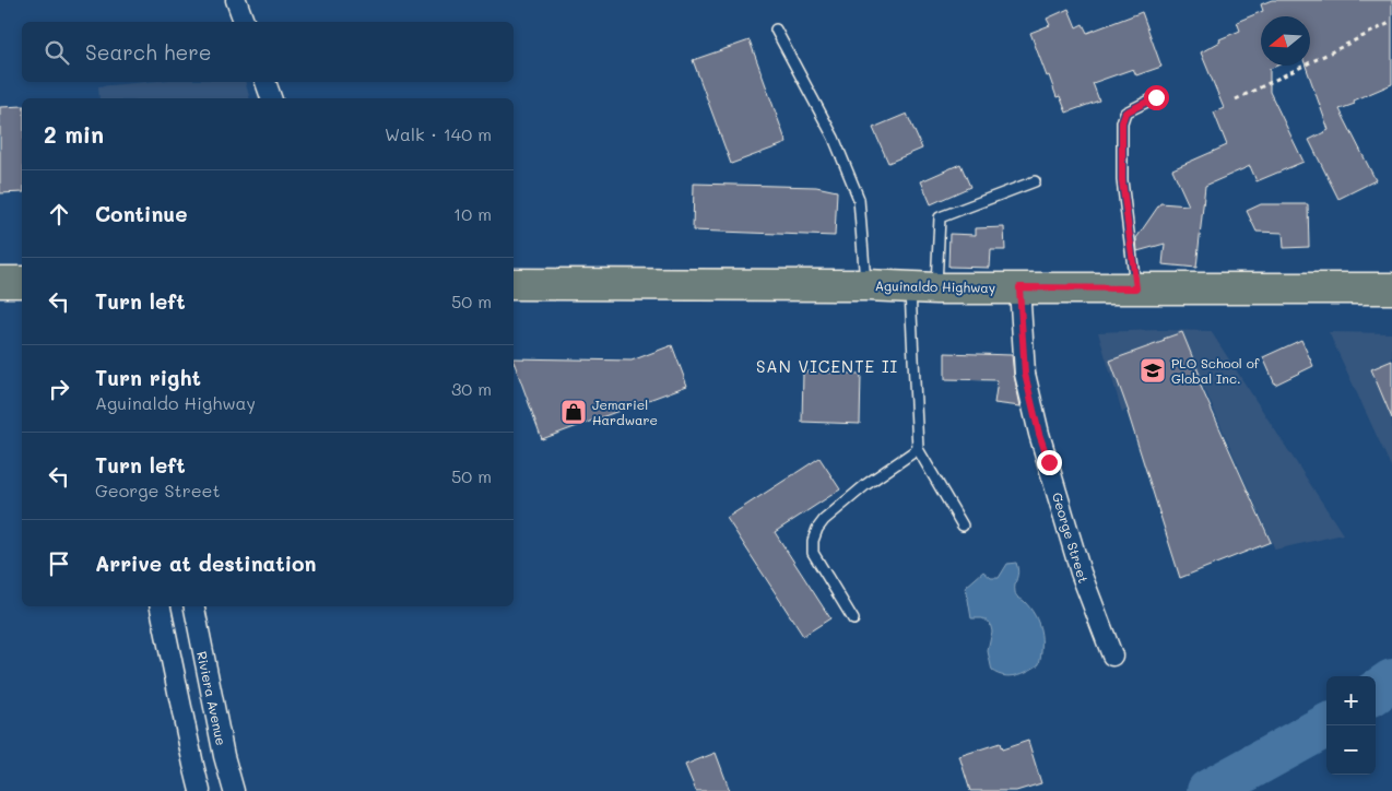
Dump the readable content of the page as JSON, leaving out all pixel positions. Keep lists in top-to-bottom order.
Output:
{
  "streets": {
    "main road": ["Aguinaldo Highway"],
    "street": ["George Street", "Riviera Avenue"]
  },
  "crossings": [
    ["Aguinaldo Highway", "George Street"]
  ],
  "districts": ["SAN VICENTE II"],
  "places": {
    "school or university": ["PLO School of Global Inc."],
    "shop": ["Jemariel Hardware"]
  },
  "north": "left",
  "page": {
    "search": "Search here",
    "heading": ["2 min", "Walk · 140 m"],
    "list": [
      ["Continue", "10 m"],
      ["Turn left", "50 m"],
      ["Turn right", "Aguinaldo Highway", "30 m"],
      ["Turn left", "George Street", "50 m"],
      "Arrive at destination"
    ],
    "map_buttons": ["+", "−"]
  }
}
